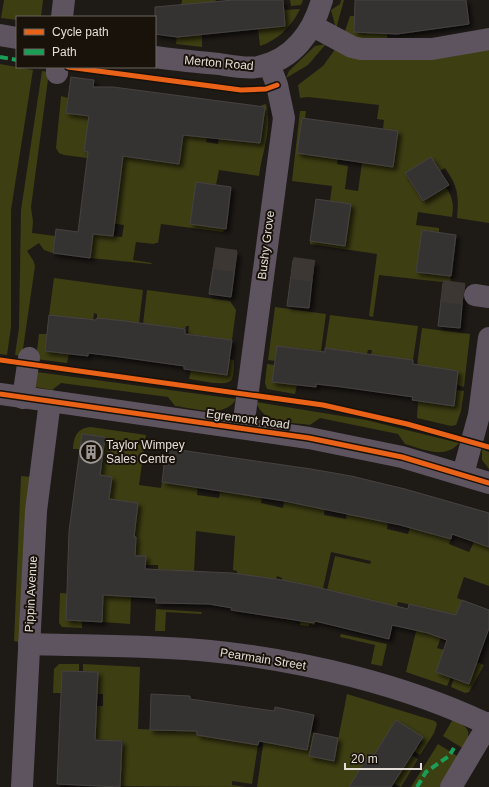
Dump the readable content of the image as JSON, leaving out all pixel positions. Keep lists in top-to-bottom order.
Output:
{
  "streets": {
    "street": [
      "Merton Road",
      "Bushy Grove",
      "Egremont Road",
      "Pippin Avenue",
      "Pearmain Street"
    ]
  },
  "crossings": [
    ["Merton Road", "Bushy Grove"],
    ["Bushy Grove", "Egremont Road"],
    ["Egremont Road", "Pippin Avenue"],
    ["Pippin Avenue", "Pearmain Street"]
  ],
  "places": {
    "building": ["Taylor Wimpey Sales Centre"]
  },
  "legend": ["Cycle path", "Path"],
  "scale_bar": "20 m"
}
